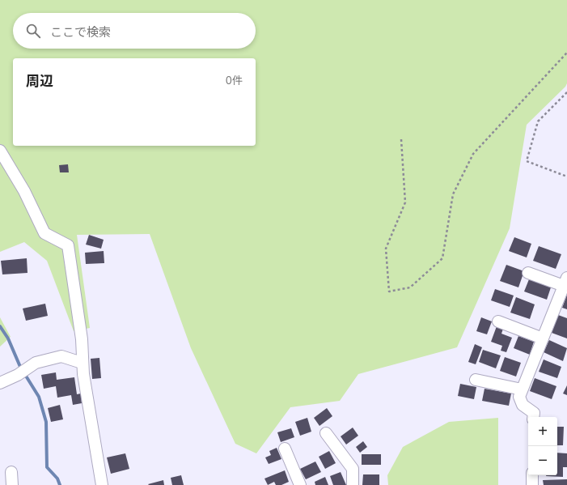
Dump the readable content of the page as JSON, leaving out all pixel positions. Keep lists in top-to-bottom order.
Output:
{
  "page": {
    "search": "ここで検索",
    "heading": ["周辺", "0件"],
    "map_buttons": ["+", "−"]
  }
}
